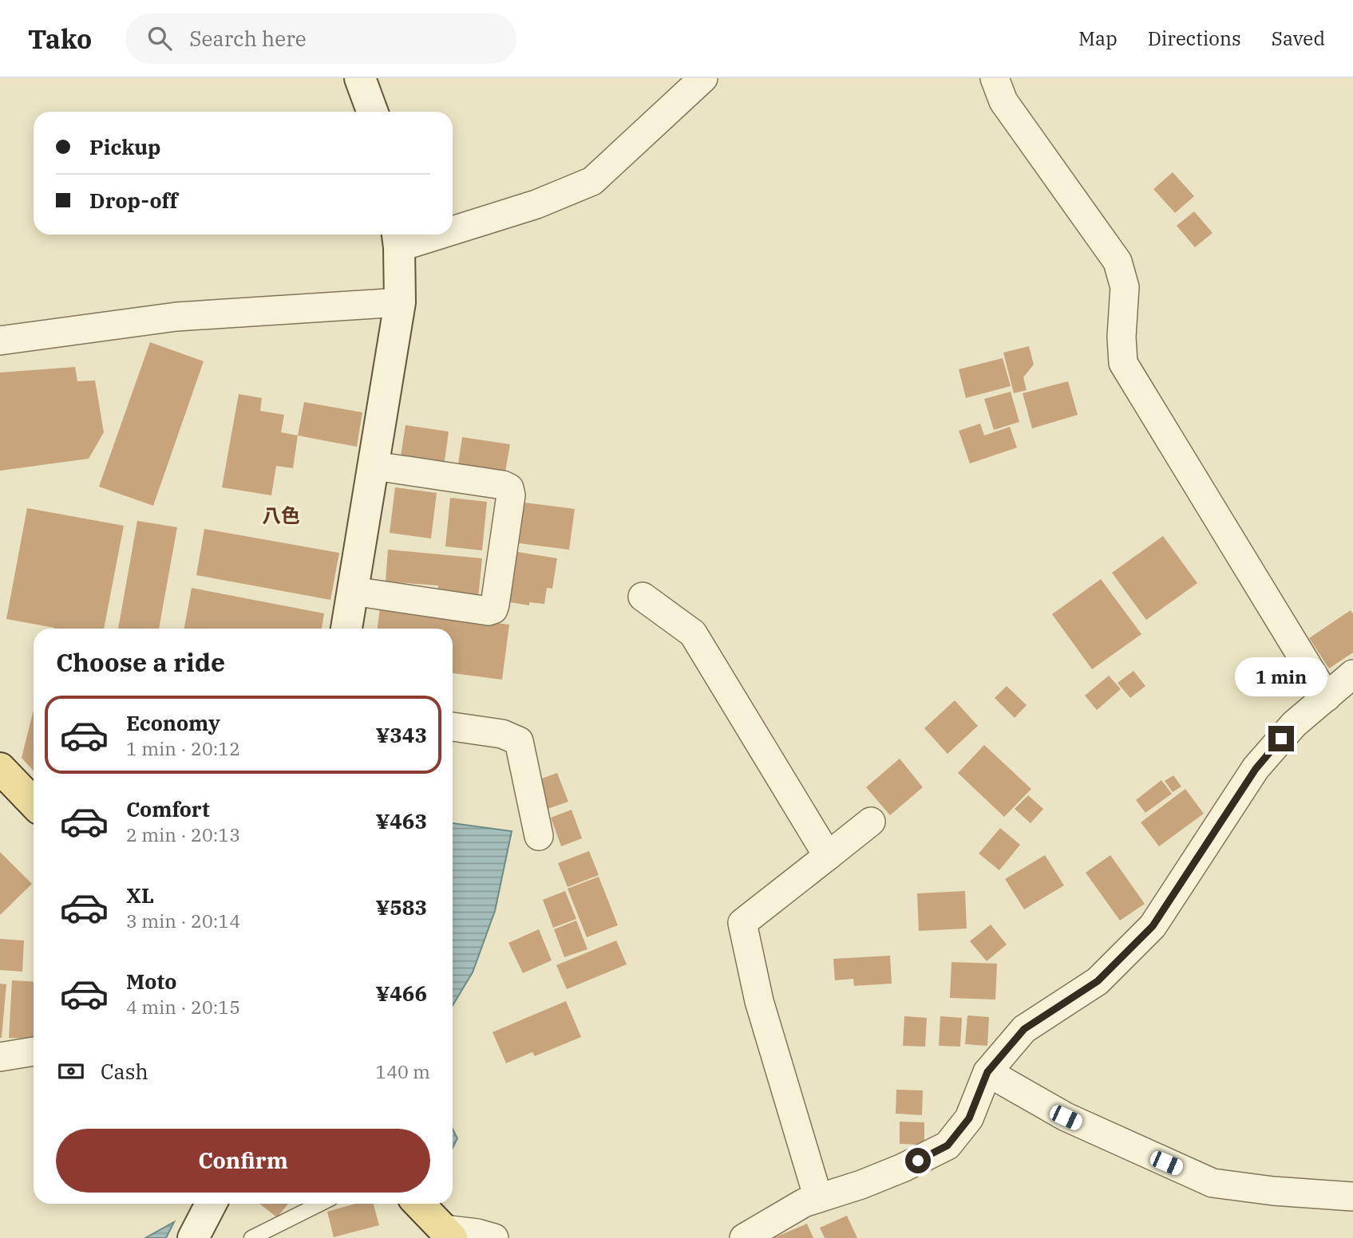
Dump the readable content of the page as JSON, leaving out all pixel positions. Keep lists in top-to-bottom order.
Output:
{
  "districts": ["八色"],
  "page": {
    "header": "Tako",
    "search": "Search here",
    "nav": ["Map", "Directions", "Saved"],
    "banner": ["Pickup", "Drop-off"],
    "heading": "Choose a ride",
    "bubble": "1 min",
    "list": [
      {
        "name": "Economy",
        "note": "1 min · 20:12",
        "value": "¥343"
      },
      {
        "name": "Comfort",
        "note": "2 min · 20:13",
        "value": "¥463"
      },
      {
        "name": "XL",
        "note": "3 min · 20:14",
        "value": "¥583"
      },
      {
        "name": "Moto",
        "note": "4 min · 20:15",
        "value": "¥466"
      }
    ],
    "pay": ["Cash", "140 m"],
    "buttons": "Confirm"
  }
}
